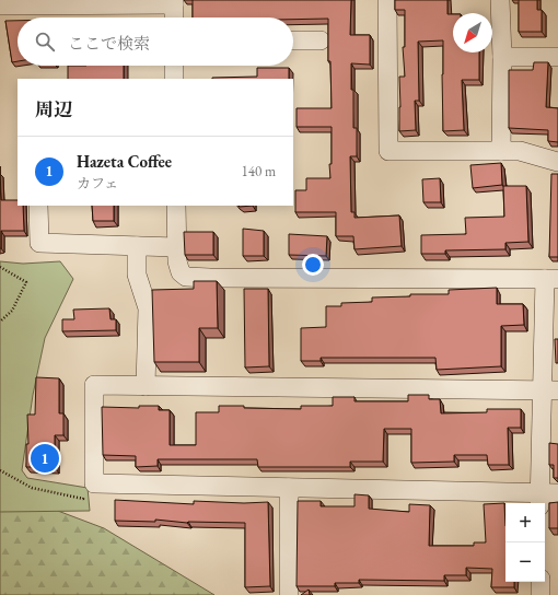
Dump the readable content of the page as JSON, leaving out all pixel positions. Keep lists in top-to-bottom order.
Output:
{
  "north": "bottom left",
  "page": {
    "search": "ここで検索",
    "heading": "周辺",
    "list": [
      {
        "mark": "1",
        "name": "Hazeta Coffee",
        "note": "カフェ",
        "value": "140 m"
      }
    ],
    "pins": "1",
    "map_buttons": ["+", "−"]
  }
}
